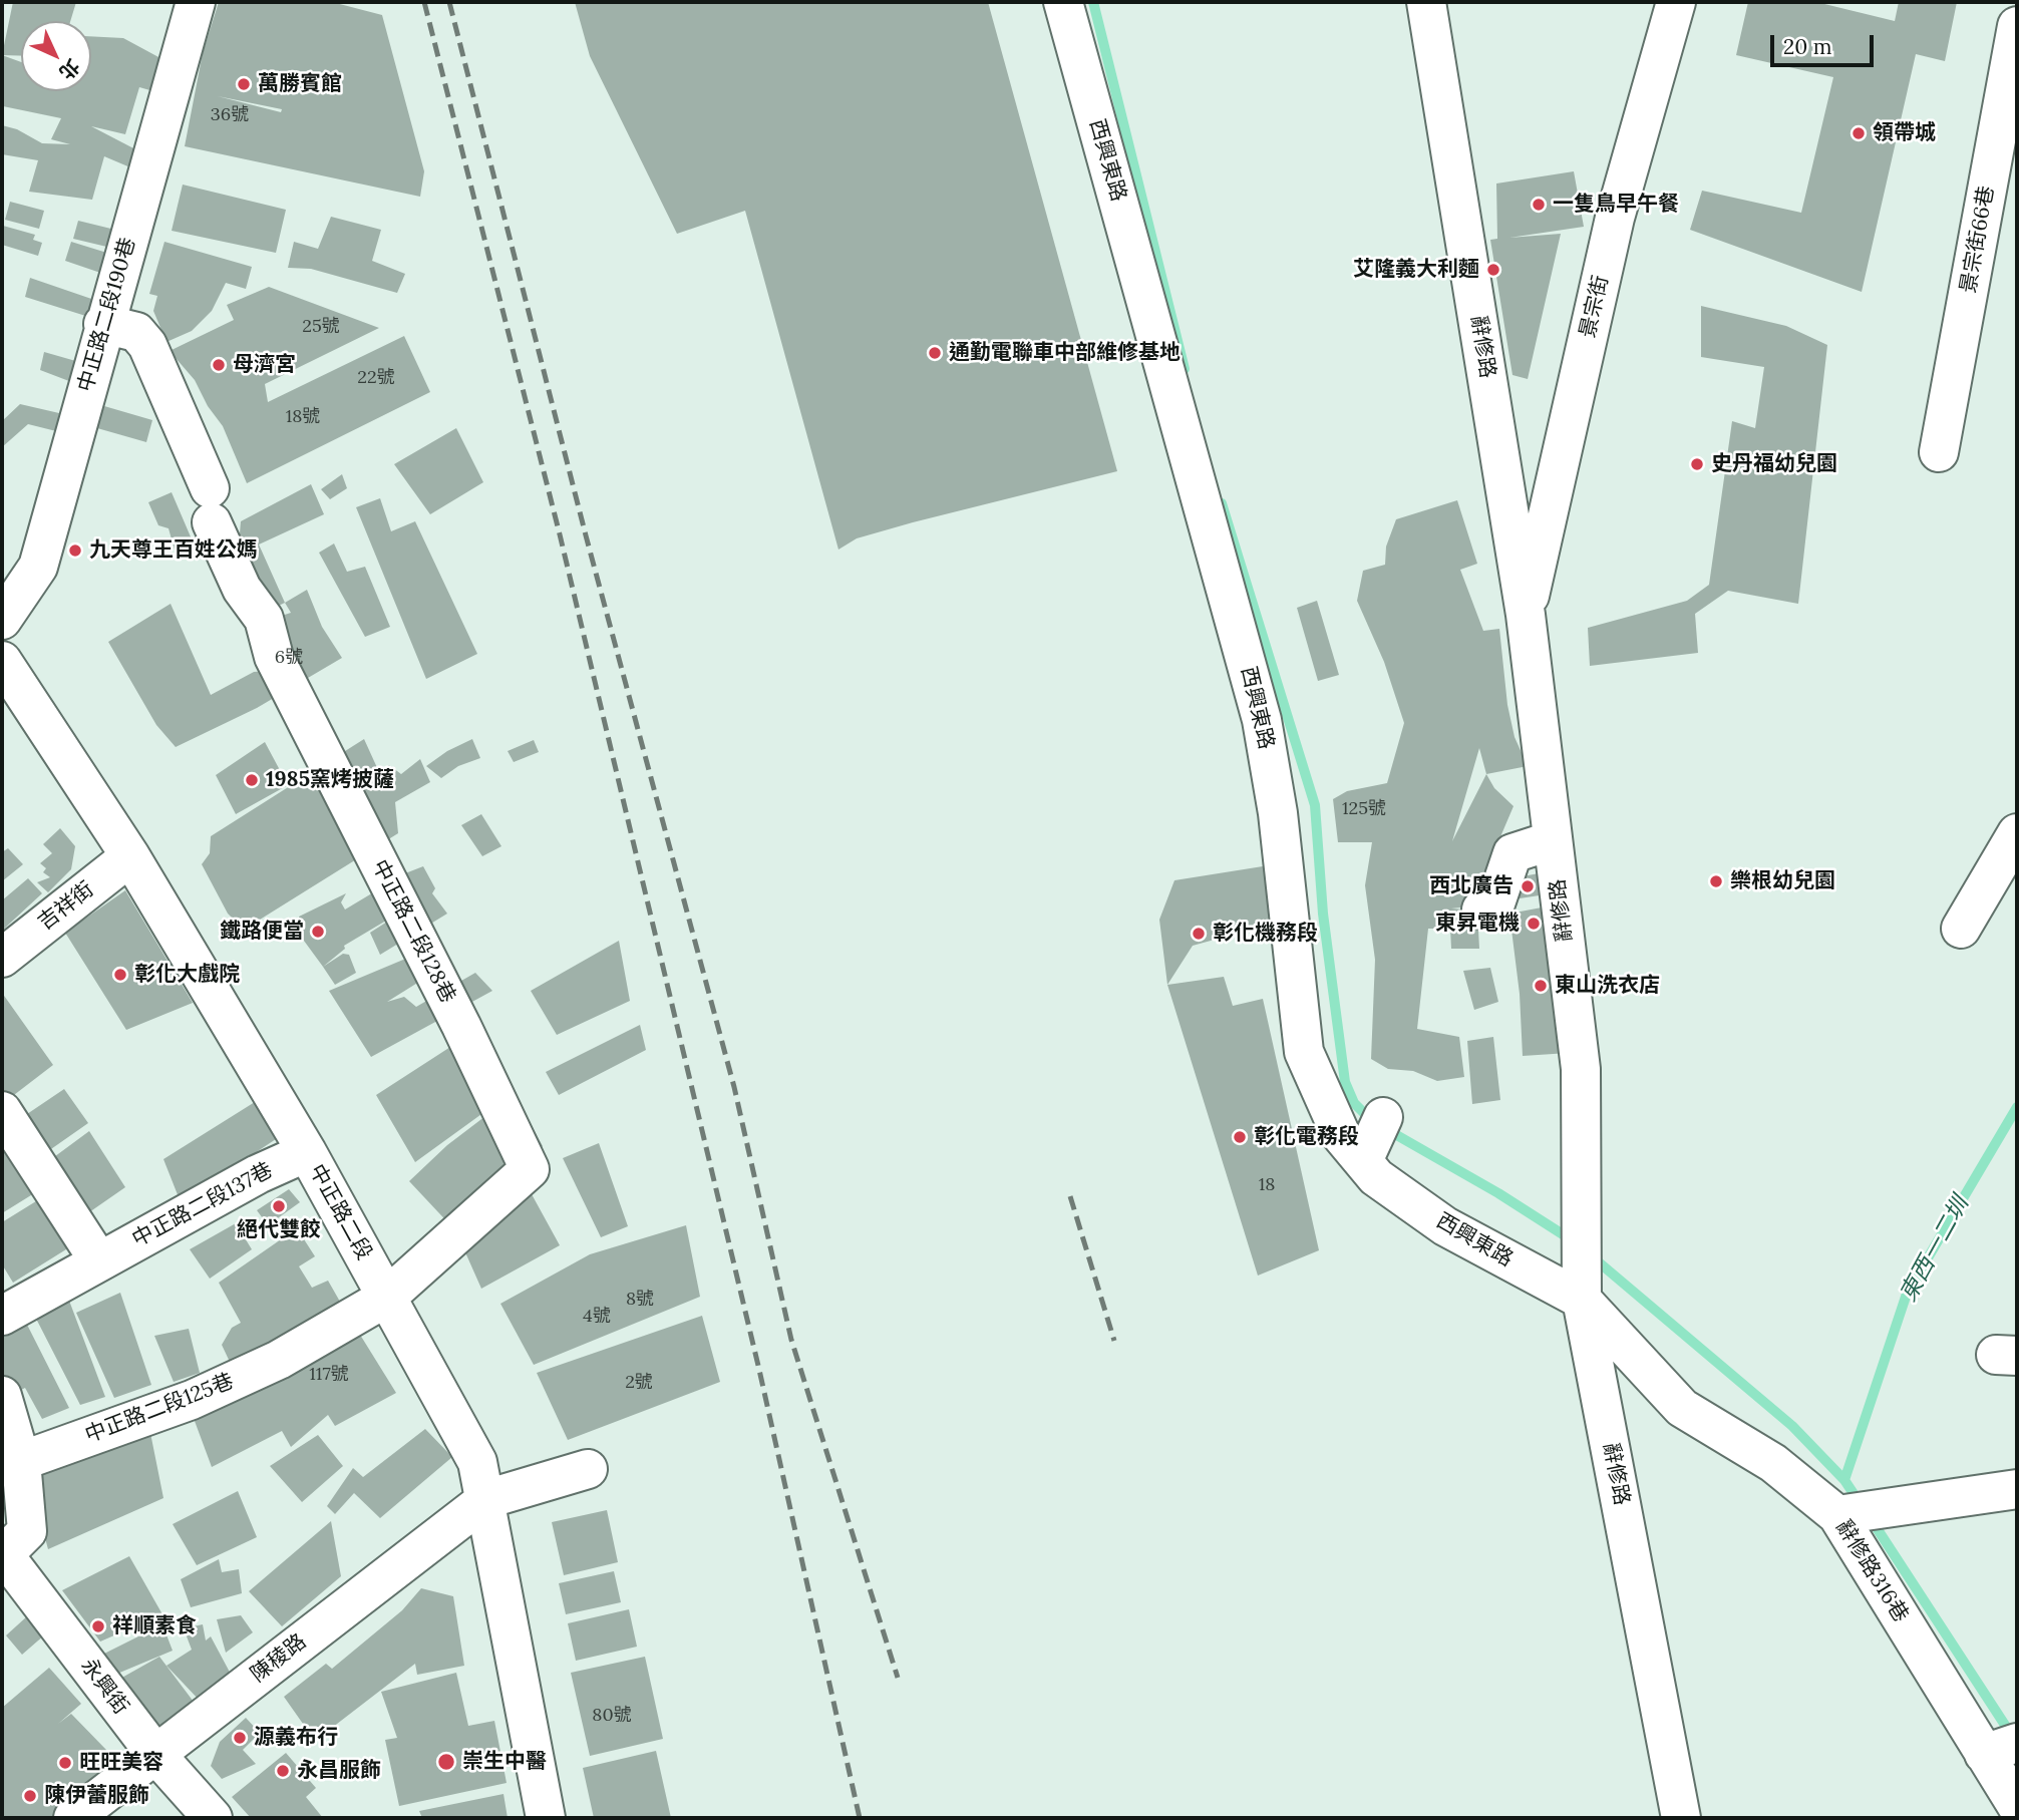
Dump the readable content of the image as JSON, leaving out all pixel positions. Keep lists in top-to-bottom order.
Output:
{
  "streets": {
    "street": [
      "西興東路",
      "景宗街66巷",
      "景宗街",
      "中正路二段190巷",
      "辭修路",
      "吉祥街",
      "中正路二段128巷",
      "中正路二段137巷",
      "中正路二段",
      "中正路二段125巷",
      "辭修路316巷",
      "陳稜路",
      "永興街"
    ]
  },
  "crossings": [
    ["西興東路", "辭修路"],
    ["西興東路", "辭修路316巷"],
    ["景宗街", "辭修路"],
    ["中正路二段190巷", "中正路二段128巷"],
    ["辭修路", "辭修路316巷"],
    ["吉祥街", "中正路二段"],
    ["中正路二段128巷", "中正路二段"],
    ["中正路二段128巷", "中正路二段125巷"],
    ["中正路二段137巷", "中正路二段"],
    ["中正路二段", "中正路二段125巷"],
    ["中正路二段", "陳稜路"],
    ["陳稜路", "永興街"]
  ],
  "water": ["東西一二圳"],
  "places": [
    "萬勝賓館",
    "領帶城",
    "一隻鳥早午餐",
    "艾隆義大利麵",
    "通勤電聯車中部維修基地",
    "母濟宮",
    "史丹福幼兒園",
    "九天尊王百姓公媽",
    "1985窯烤披薩",
    "樂根幼兒園",
    "西北廣告",
    "東昇電機",
    "鐵路便當",
    "彰化機務段",
    "彰化大戲院",
    "東山洗衣店",
    "彰化電務段",
    "絕代雙餃",
    "祥順素食",
    "源義布行",
    "崇生中醫",
    "旺旺美容",
    "永昌服飾",
    "陳伊蕾服飾"
  ],
  "house_numbers": [
    "36號",
    "25號",
    "22號",
    "18號",
    "6號",
    "125號",
    "18",
    "8號",
    "4號",
    "117號",
    "2號",
    "80號"
  ],
  "scale_bar": "20 m",
  "north": "bottom right"
}
